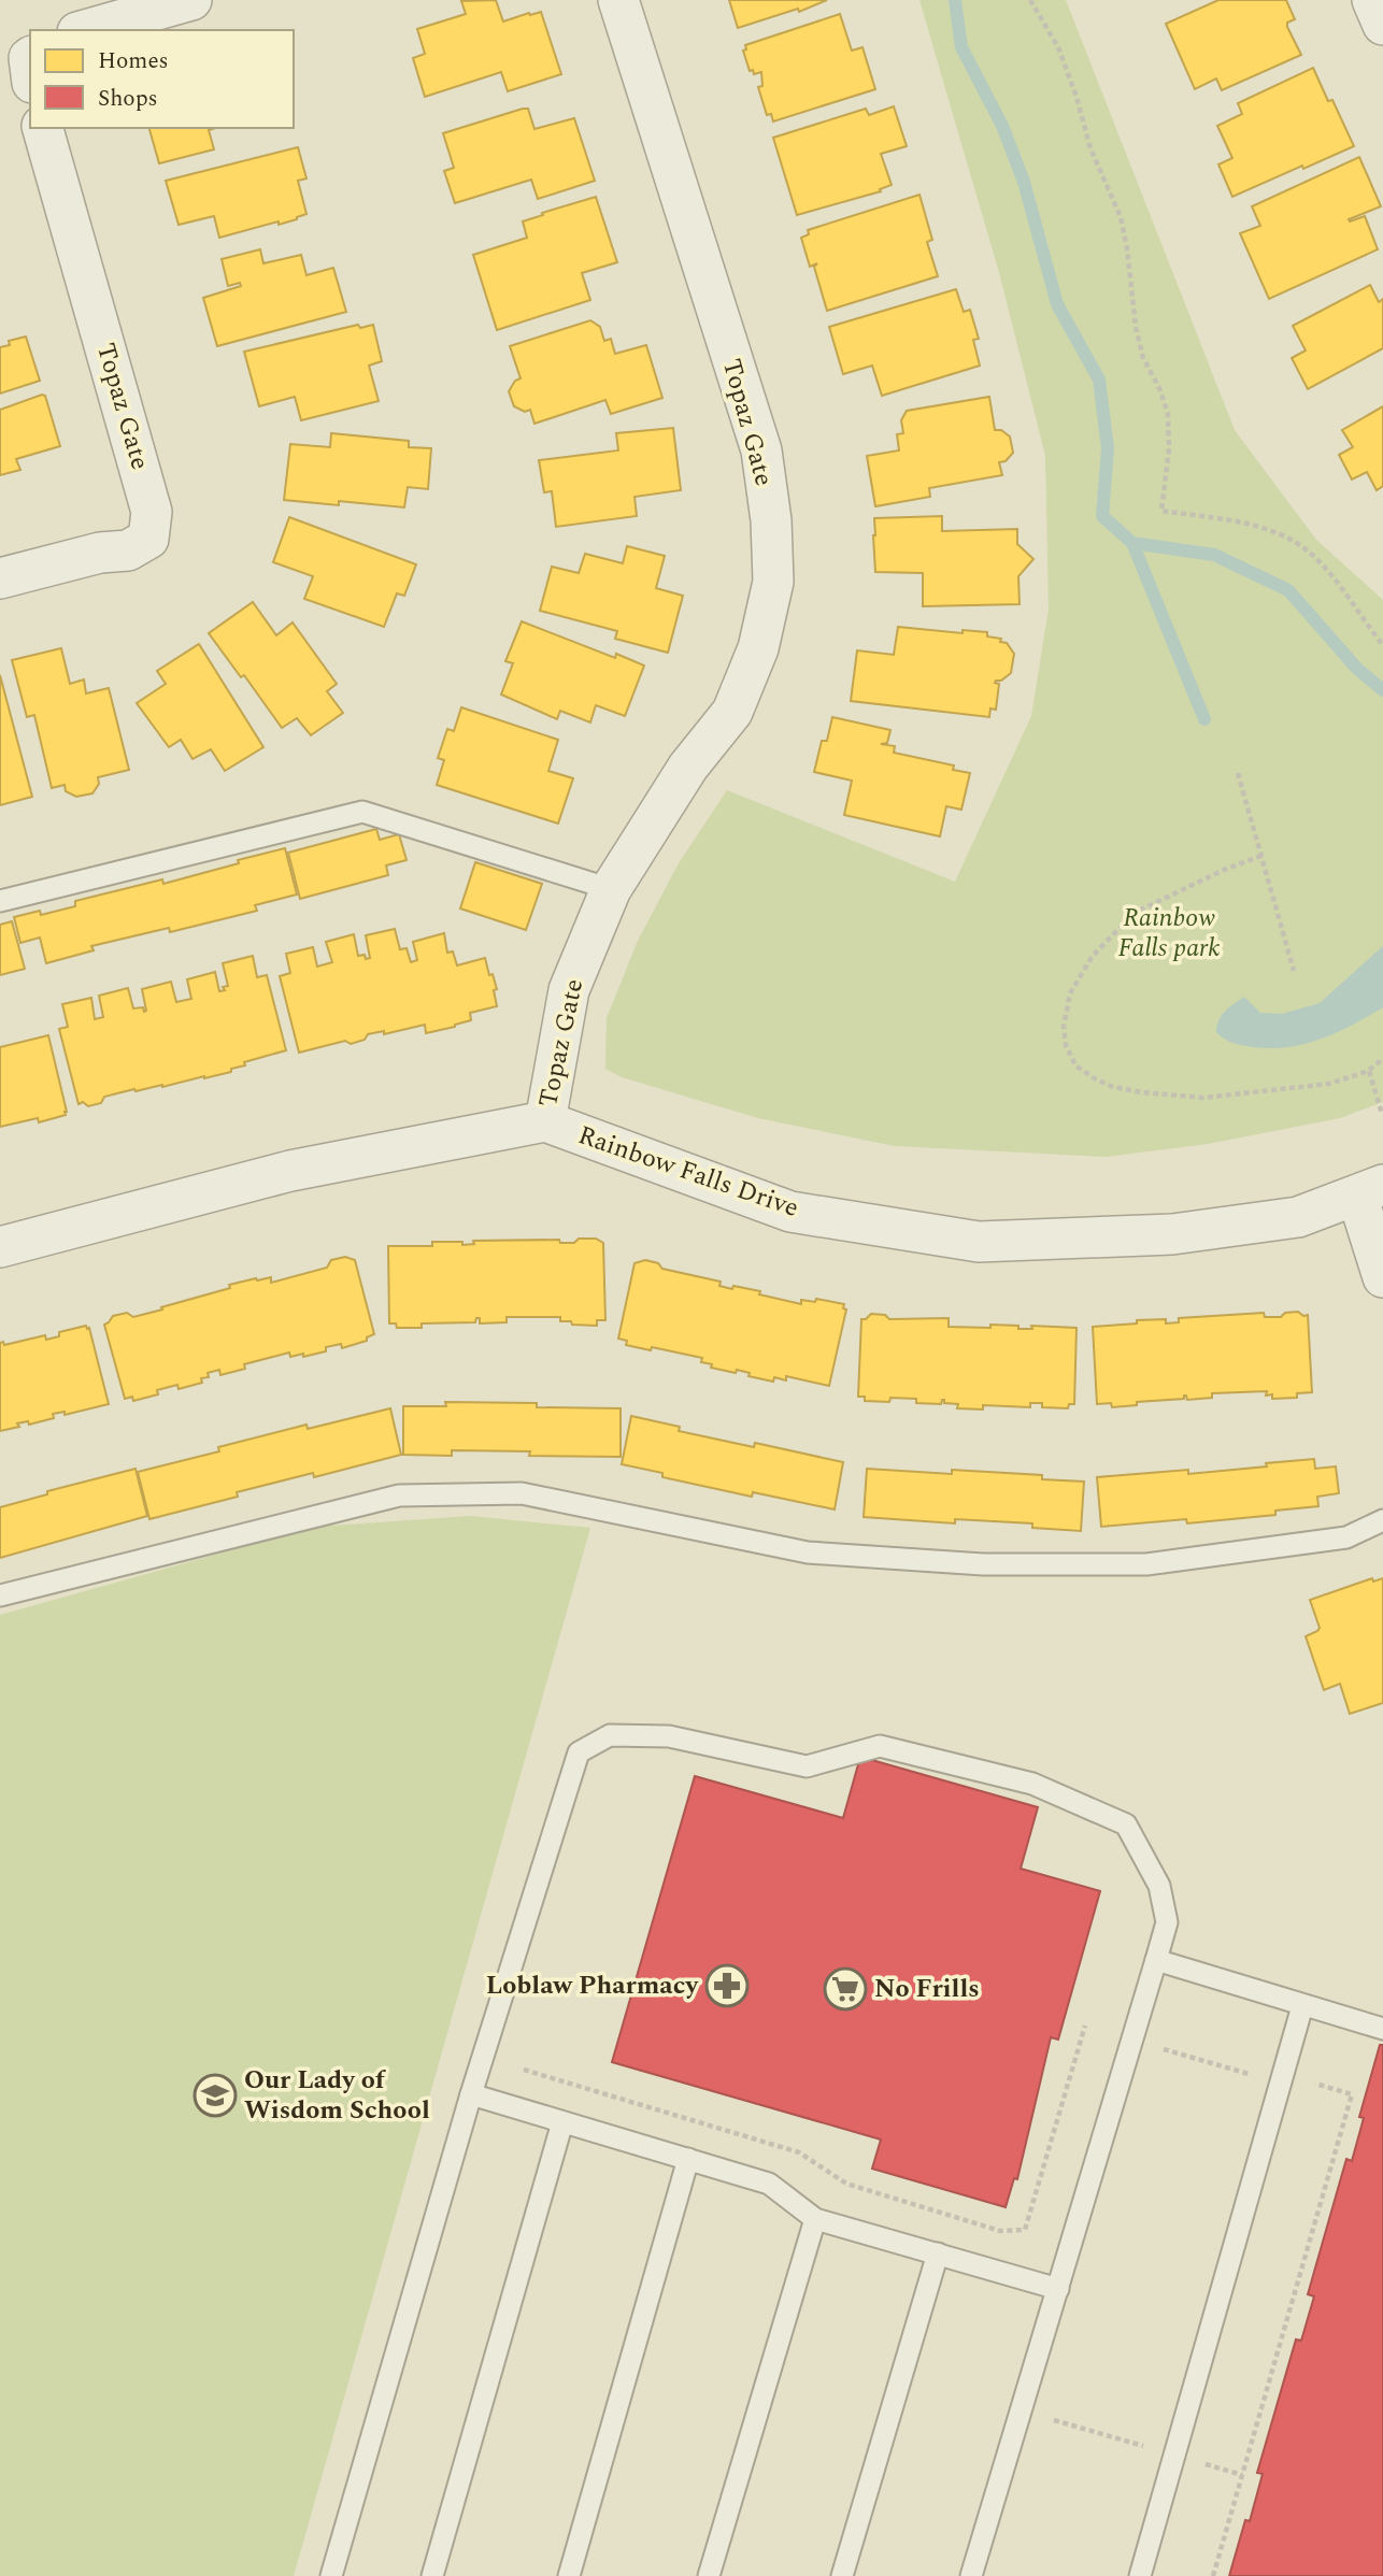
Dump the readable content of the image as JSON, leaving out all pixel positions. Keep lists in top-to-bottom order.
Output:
{
  "streets": {
    "street": ["Topaz Gate", "Rainbow Falls Drive"]
  },
  "crossings": [
    ["Topaz Gate", "Rainbow Falls Drive"]
  ],
  "parks": ["Rainbow Falls park"],
  "places": {
    "pharmacy": ["Loblaw Pharmacy"],
    "supermarket": ["No Frills"],
    "school or university": ["Our Lady of Wisdom School"]
  },
  "legend": ["Homes", "Shops"]
}
